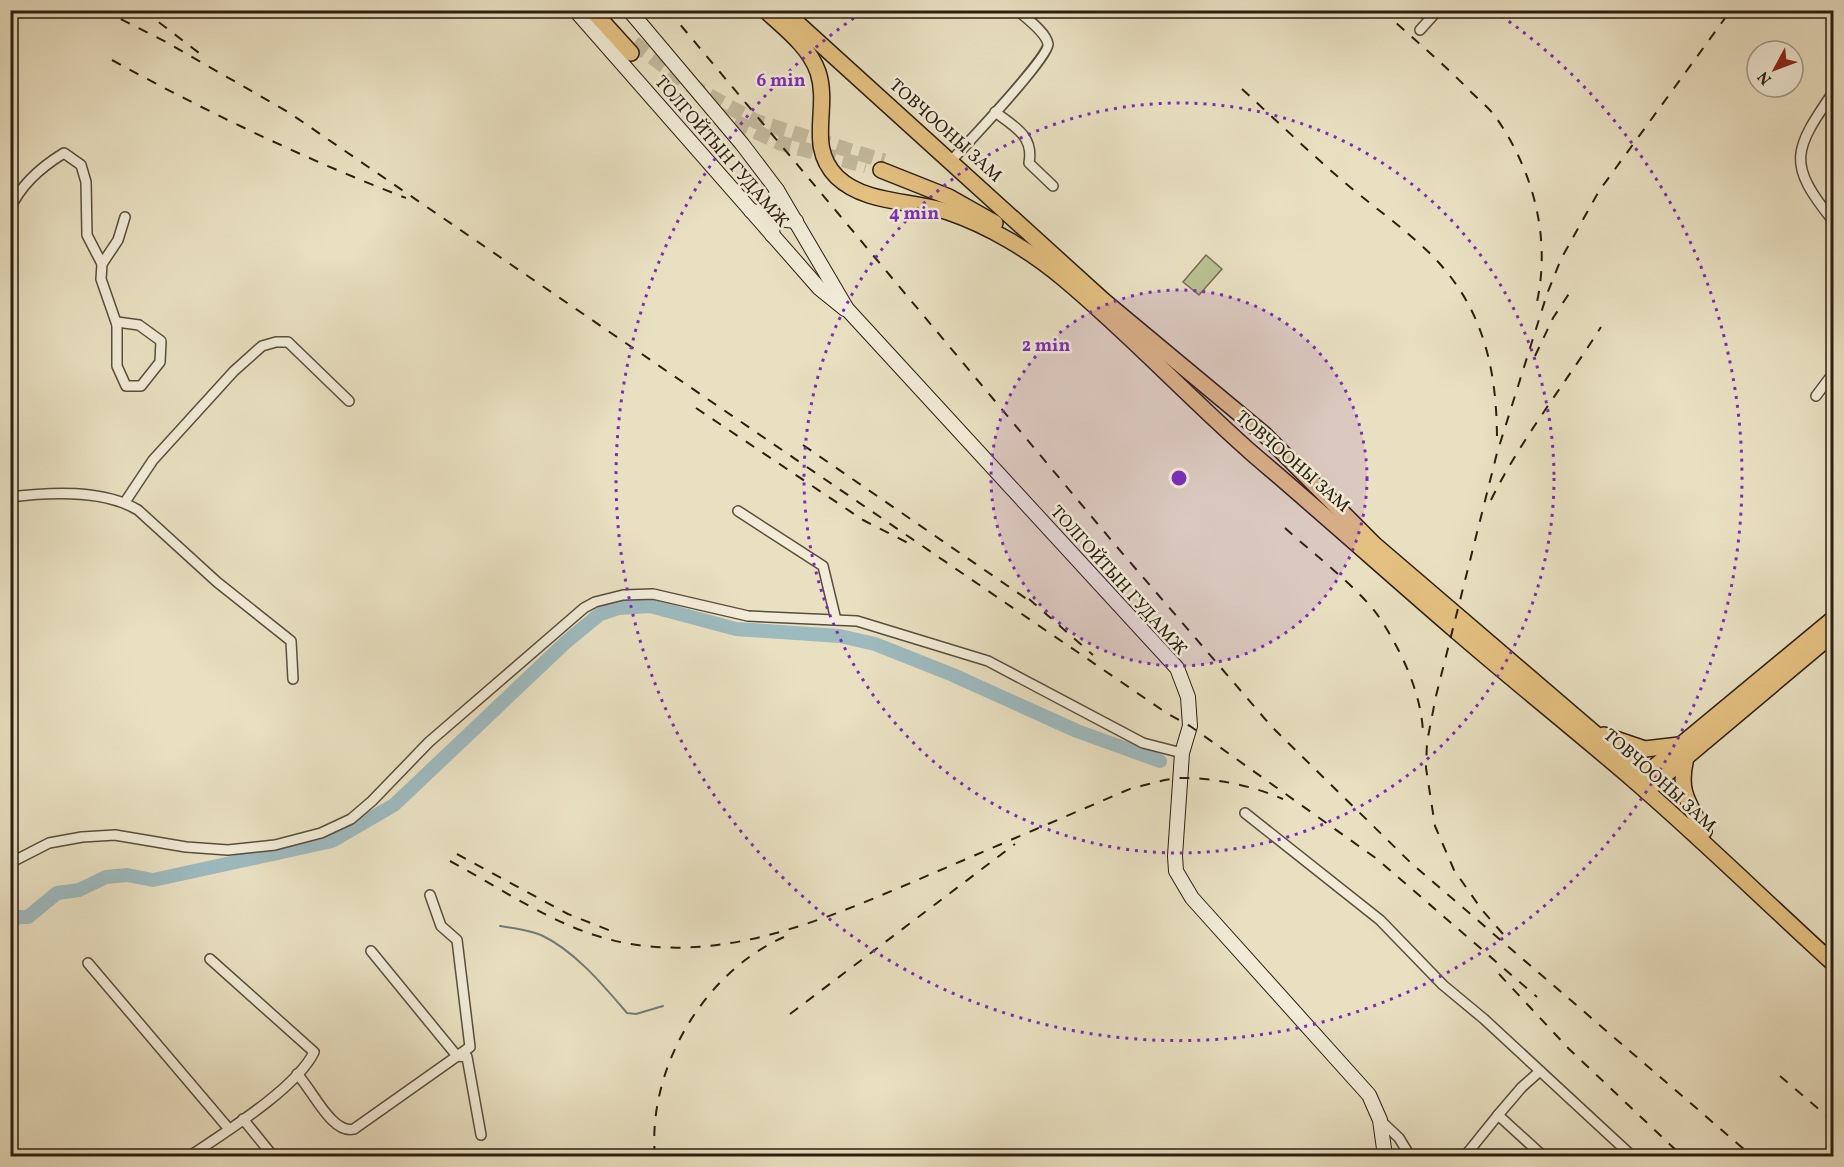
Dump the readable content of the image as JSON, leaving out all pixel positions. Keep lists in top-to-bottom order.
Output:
{
  "streets": {
    "main road": ["ТОВЧООНЫ ЗАМ", "ТОЛГОЙТЫН ГУДАМЖ"]
  },
  "north": "bottom left",
  "rings": ["6 min", "4 min", "2 min"]
}
